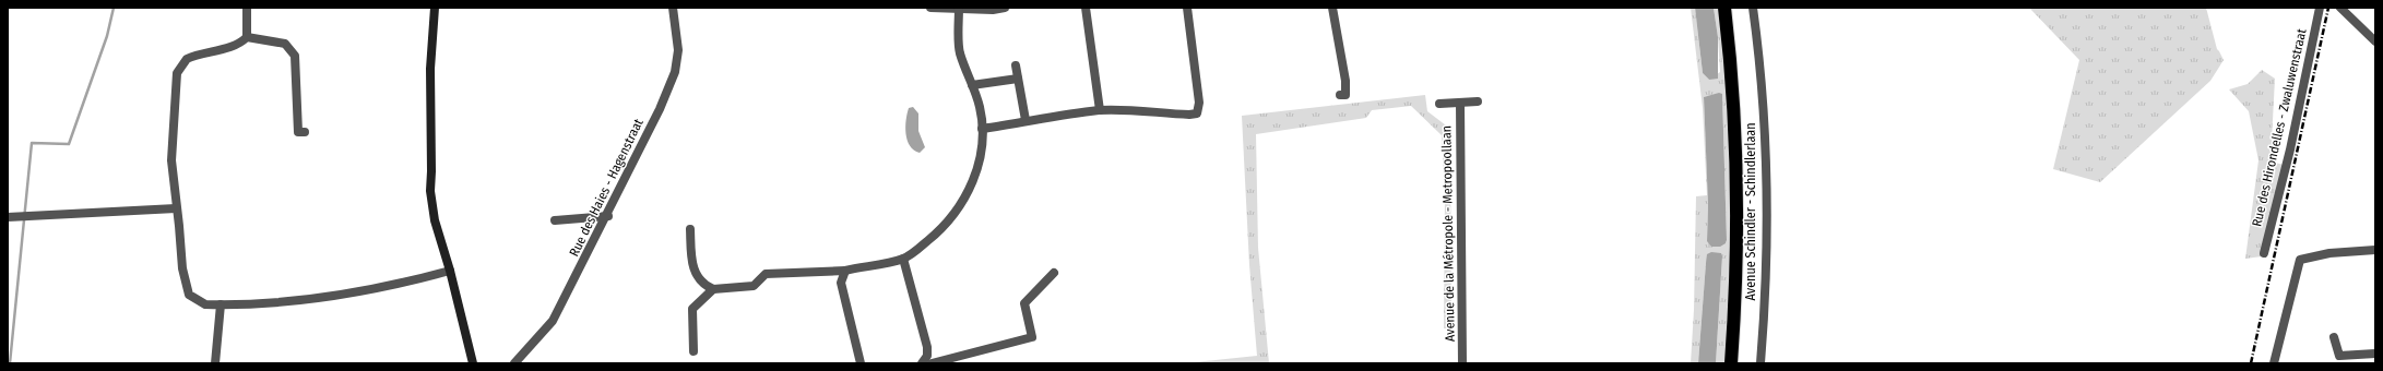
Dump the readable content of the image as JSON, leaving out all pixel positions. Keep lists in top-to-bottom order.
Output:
{
  "streets": {
    "street": [
      "Rue des Hirondelles - Zwaluwenstraat",
      "Rue des Haies - Hagenstraat",
      "Avenue Schindler - Schindlerlaan",
      "Avenue de la Métropole - Metropoollaan"
    ]
  }
}
